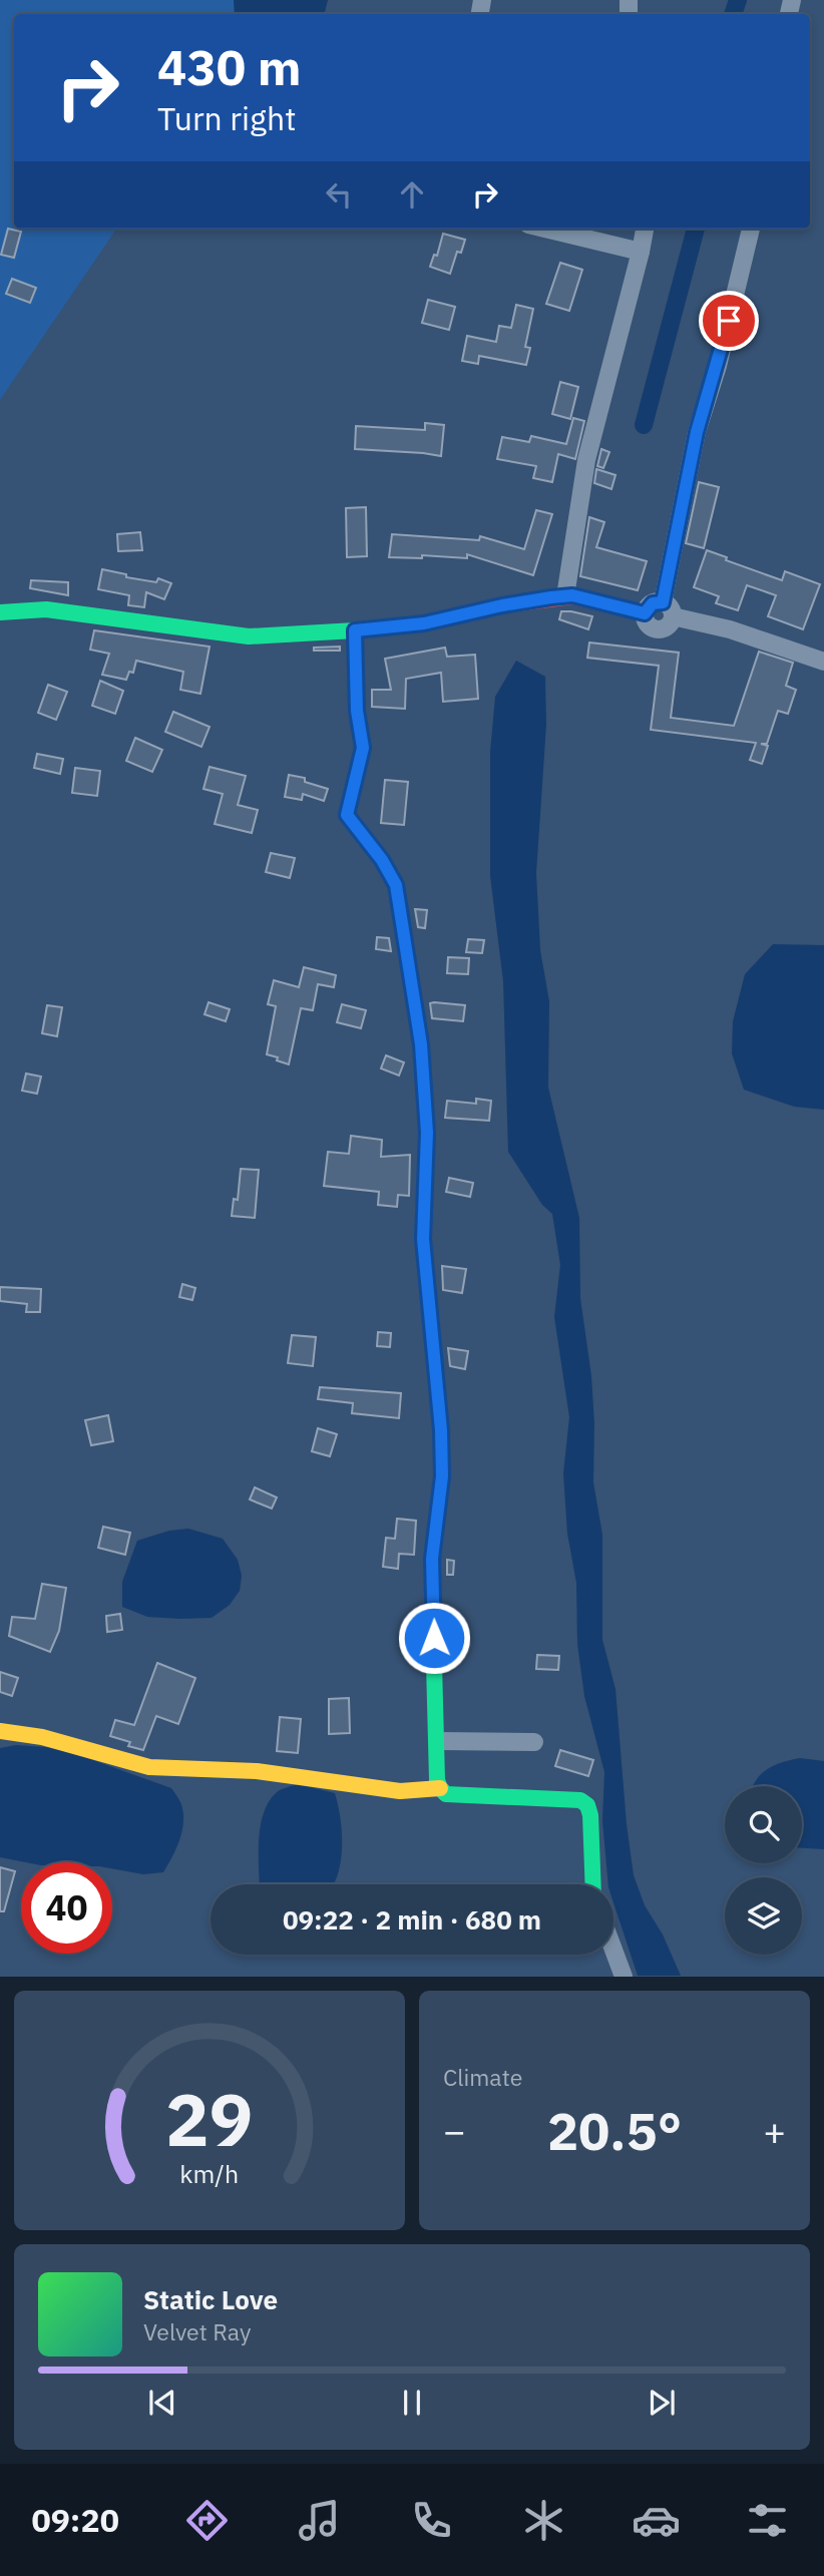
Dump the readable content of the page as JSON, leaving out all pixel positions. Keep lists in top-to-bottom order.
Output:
{
  "page": {
    "turn": ["430 m", "Turn right"],
    "limit": "40",
    "trip": "09:22 · 2 min · 680 m",
    "tile": "Climate",
    "heat": ["−", "20.5°", "+"],
    "song": ["Static Love", "Velvet Ray"],
    "tabs": "09:20",
    "gauge": ["29", "km/h"]
  }
}
